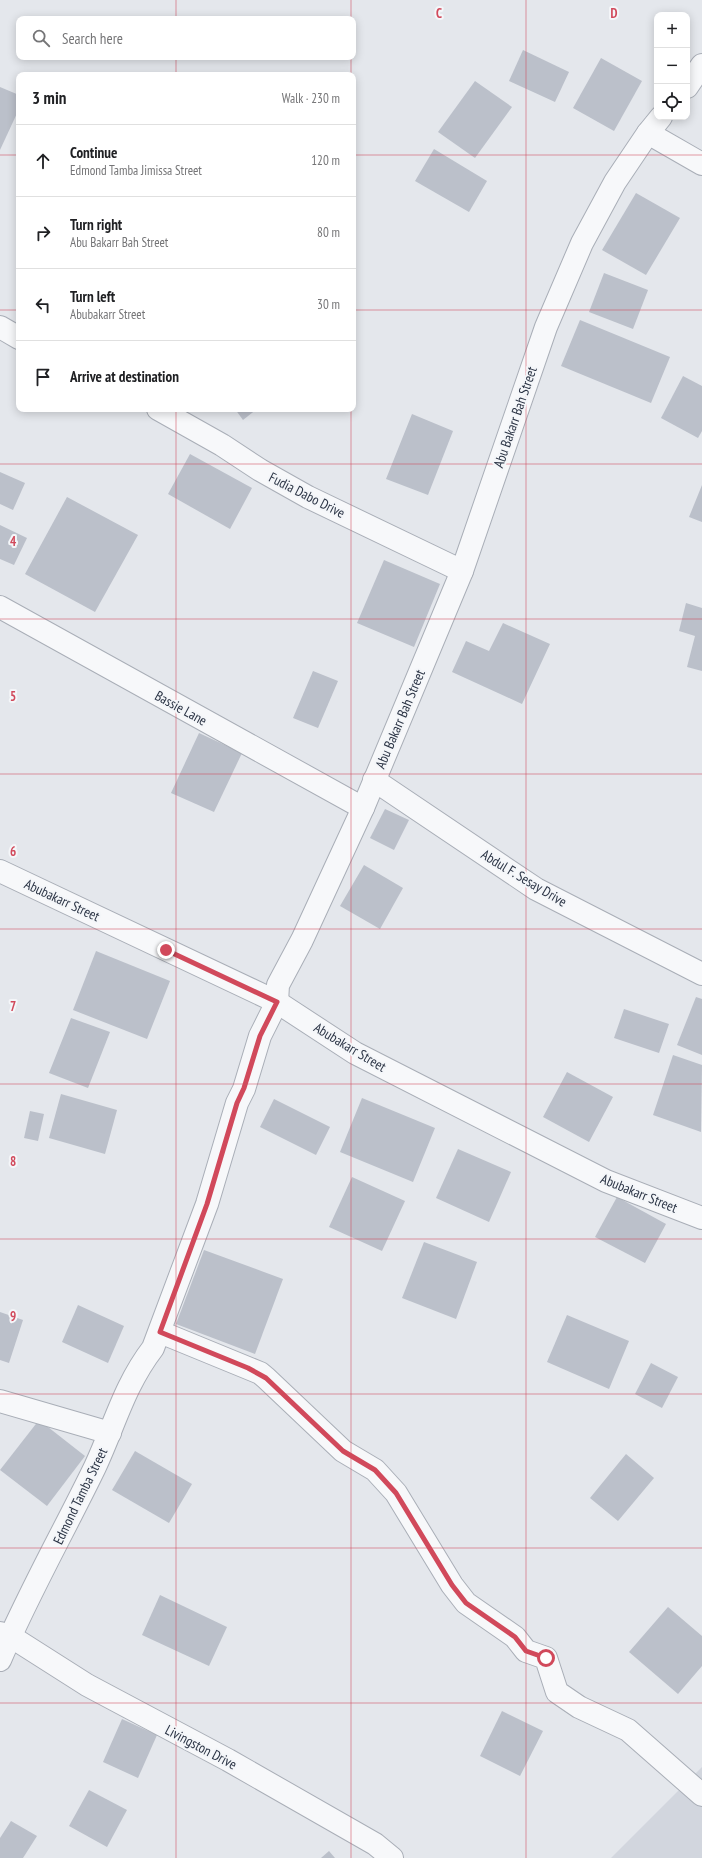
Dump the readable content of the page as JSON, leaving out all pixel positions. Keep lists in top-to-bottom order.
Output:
{
  "streets": {
    "street": [
      "Abu Bakarr Bah Street",
      "Fudia Dabo Drive",
      "Bassie Lane",
      "Abdul F. Sesay Drive",
      "Abubakarr Street",
      "Edmond Tamba Street",
      "Livingston Drive"
    ]
  },
  "crossings": [
    ["Abu Bakarr Bah Street", "Fudia Dabo Drive"],
    ["Abu Bakarr Bah Street", "Bassie Lane"],
    ["Abu Bakarr Bah Street", "Abdul F. Sesay Drive"],
    ["Abu Bakarr Bah Street", "Abubakarr Street"],
    ["Abu Bakarr Bah Street", "Edmond Tamba Street"],
    ["Edmond Tamba Street", "Livingston Drive"]
  ],
  "page": {
    "map_buttons": ["+", "−"],
    "search": "Search here",
    "heading": ["3 min", "Walk · 230 m"],
    "list": [
      ["Continue", "Edmond Tamba Jimissa Street", "120 m"],
      ["Turn right", "Abu Bakarr Bah Street", "80 m"],
      ["Turn left", "Abubakarr Street", "30 m"],
      "Arrive at destination"
    ]
  },
  "grid": {
    "columns": ["C", "D"],
    "rows": [
      "4",
      "5",
      "6",
      "7",
      "8",
      "9"
    ]
  }
}
